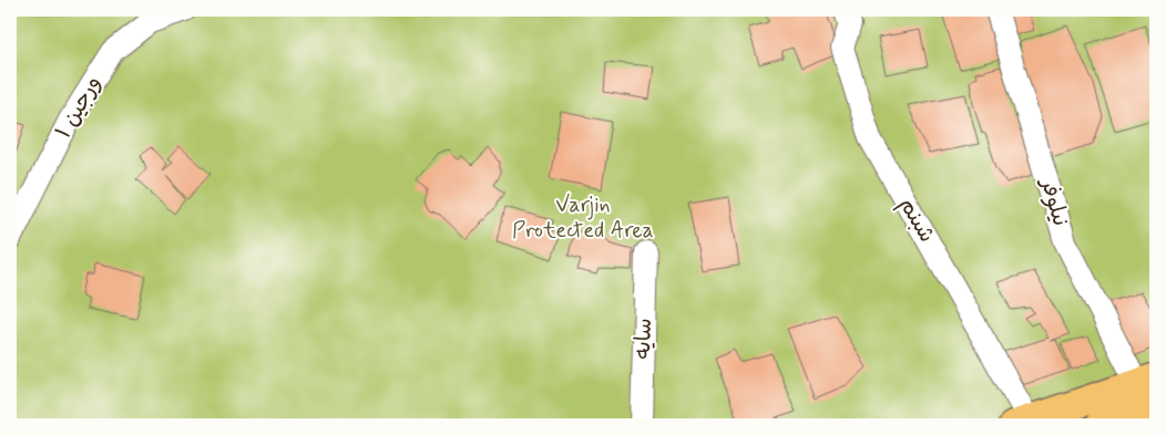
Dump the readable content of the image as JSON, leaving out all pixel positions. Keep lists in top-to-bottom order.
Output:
{
  "streets": {
    "street": [
      "ورجین ۱",
      "نیلوفر",
      "شبنم",
      "سایه"
    ]
  },
  "parks": ["Varjin Protected Area"]
}
